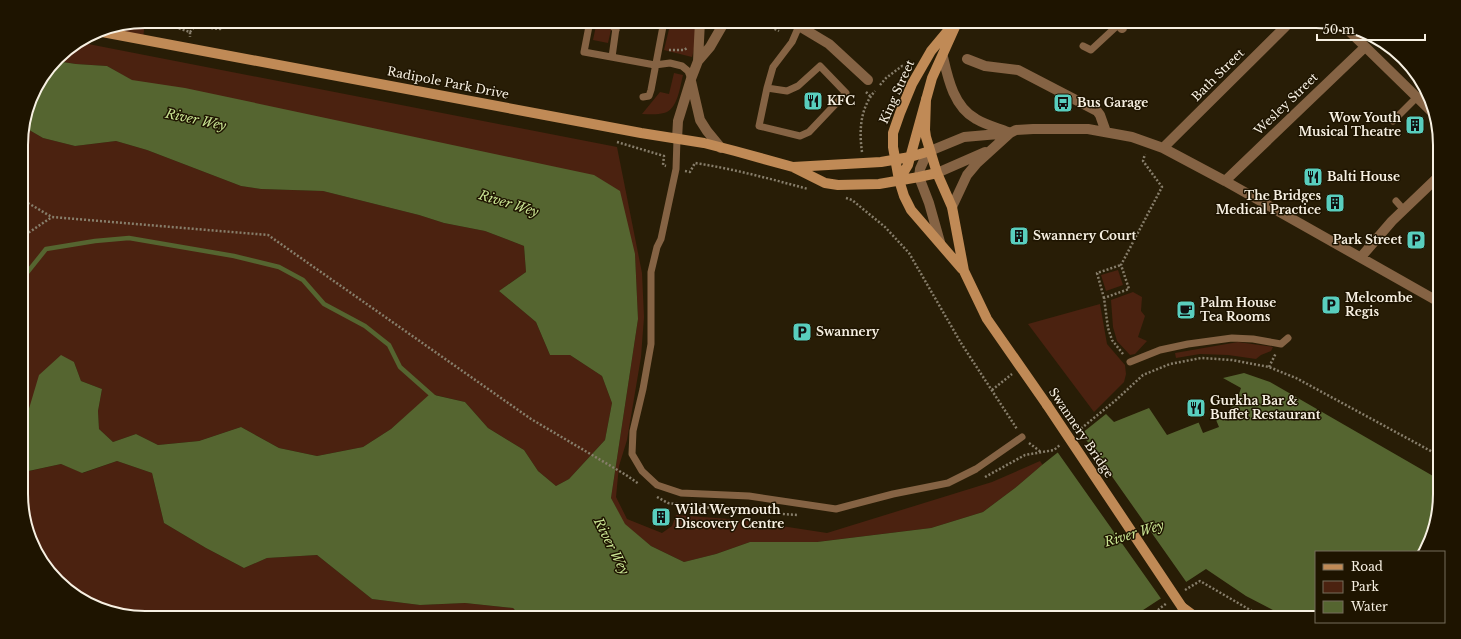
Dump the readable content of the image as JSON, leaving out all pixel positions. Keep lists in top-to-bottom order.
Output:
{
  "streets": {
    "street": [
      "Bath Street",
      "Radipole Park Drive",
      "King Street",
      "Wesley Street",
      "Swannery Bridge"
    ]
  },
  "crossings": [
    ["King Street", "Swannery Bridge"]
  ],
  "water": ["River Wey"],
  "places": {
    "restaurant": ["KFC", "Balti House", "Gurkha Bar & Buffet Restaurant"],
    "bus stop": ["Bus Garage"],
    "building": [
      "Wow Youth Musical Theatre",
      "The Bridges Medical Practice",
      "Swannery Court",
      "Wild Weymouth Discovery Centre"
    ],
    "parking": ["Park Street", "Melcombe Regis", "Swannery"],
    "cafe": ["Palm House Tea Rooms"]
  },
  "legend": ["Road", "Park", "Water"],
  "scale_bar": "50 m"
}
